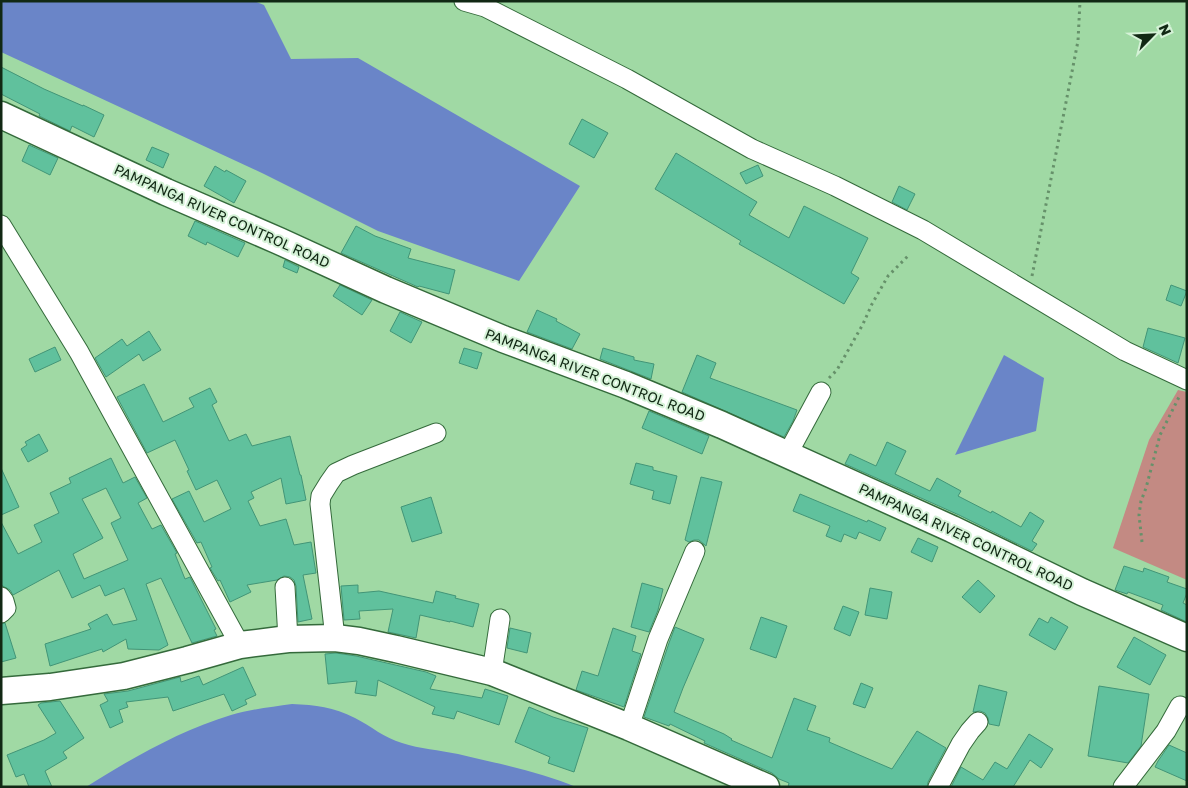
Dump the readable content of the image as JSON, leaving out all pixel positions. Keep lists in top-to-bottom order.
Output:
{
  "streets": {
    "street": ["PAMPANGA RIVER CONTROL ROAD"]
  },
  "north": "top right"
}
